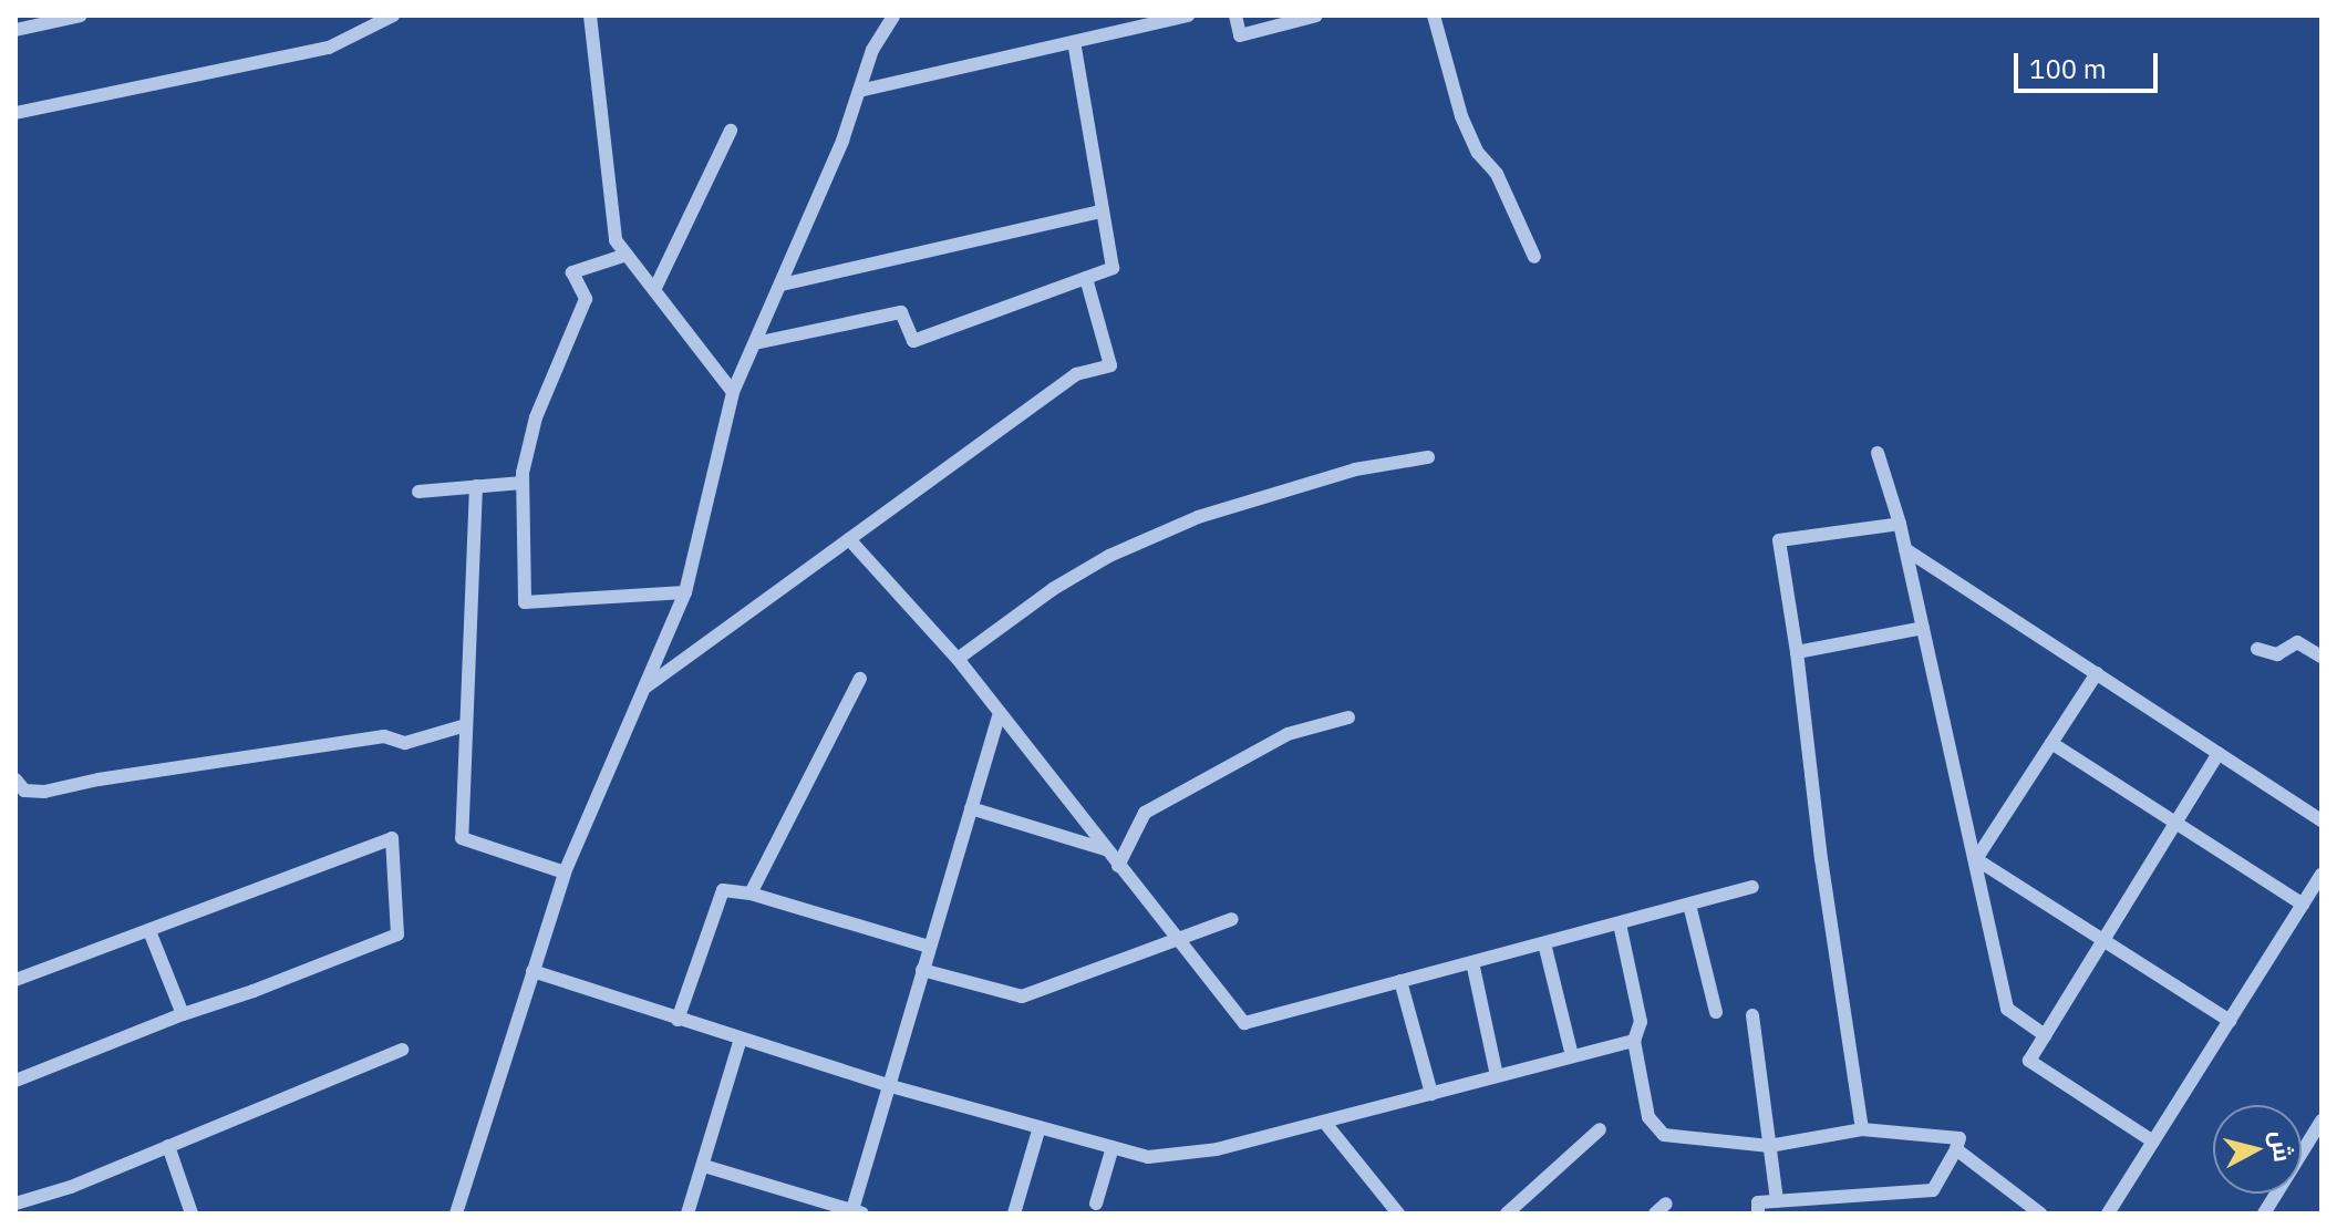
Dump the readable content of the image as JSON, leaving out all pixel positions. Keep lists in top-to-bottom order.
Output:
{
  "scale_bar": "100 m",
  "north": "right"
}
